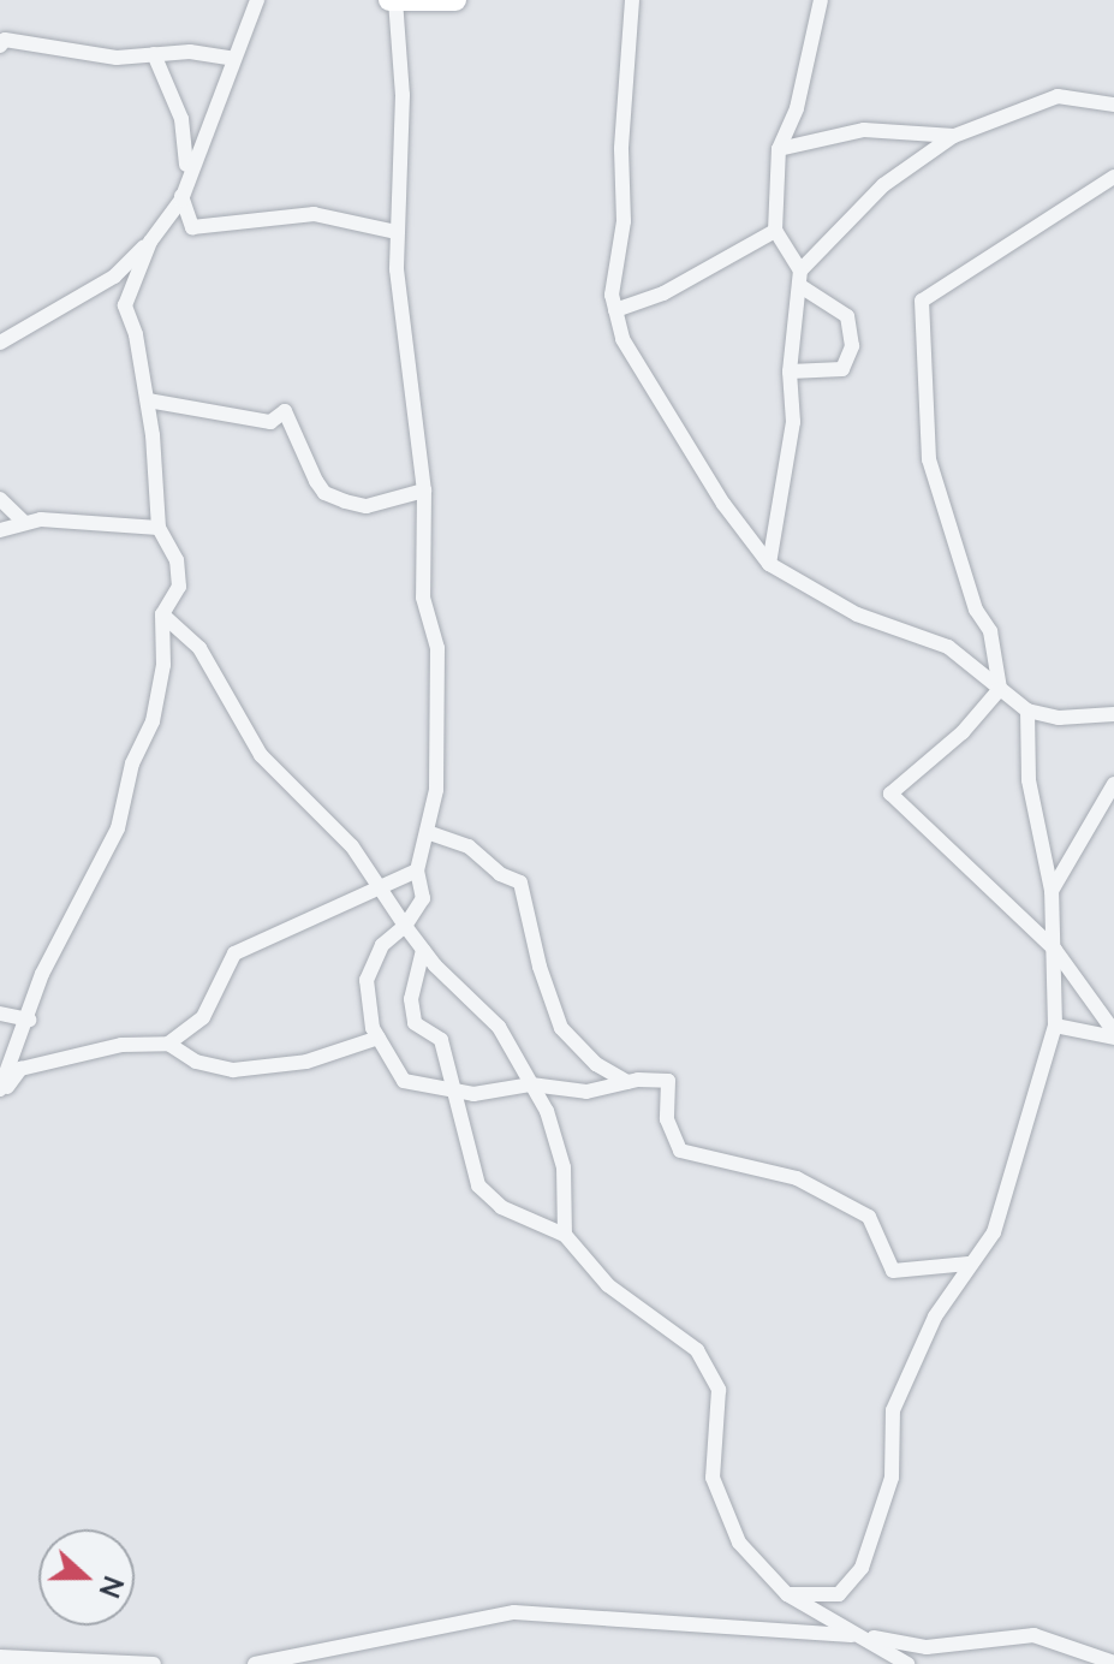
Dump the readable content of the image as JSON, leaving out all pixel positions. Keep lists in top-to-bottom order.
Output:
{
  "north": "right"
}
